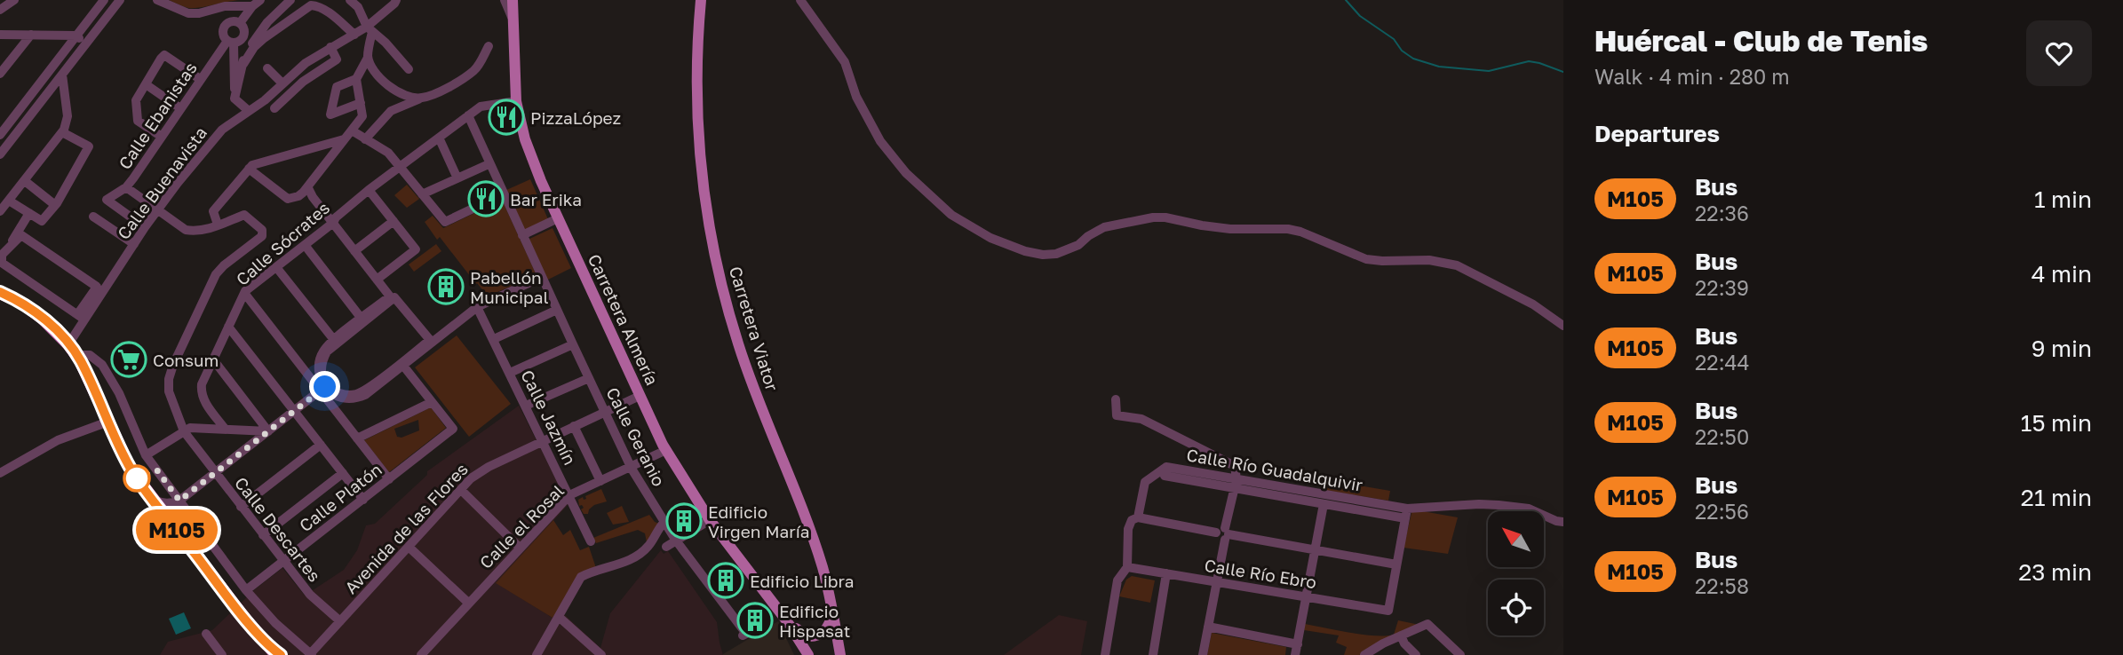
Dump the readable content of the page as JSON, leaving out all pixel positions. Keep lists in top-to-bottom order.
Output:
{
  "streets": {
    "main road": ["Carretera Almería", "Carretera Viator"],
    "street": [
      "Calle Ebanistas",
      "Calle Buenavista",
      "Calle Sócrates",
      "Calle Jazmín",
      "Calle Geranio",
      "Calle Río Guadalquivir",
      "Calle Platón",
      "Calle el Rosal",
      "Avenida de las Flores",
      "Calle Descartes",
      "Calle Río Ebro"
    ]
  },
  "crossings": [
    ["Calle Ebanistas", "Calle Buenavista"],
    ["Calle Sócrates", "Carretera Almería"],
    ["Calle Sócrates", "Calle Geranio"],
    ["Carretera Almería", "Calle el Rosal"],
    ["Carretera Almería", "Avenida de las Flores"],
    ["Calle Jazmín", "Calle el Rosal"],
    ["Calle Jazmín", "Avenida de las Flores"],
    ["Calle Geranio", "Calle el Rosal"],
    ["Calle Geranio", "Avenida de las Flores"],
    ["Calle Platón", "Calle Descartes"],
    ["Avenida de las Flores", "Calle Descartes"]
  ],
  "places": {
    "restaurant": ["PizzaLópez", "Bar Erika"],
    "building": [
      "Pabellón Municipal",
      "Edificio Virgen María",
      "Edificio Libra",
      "Edificio Hispasat"
    ],
    "supermarket": ["Consum"]
  },
  "lines": ["bus line M105"],
  "north": "top left",
  "page": {
    "on_map": "M105",
    "heading": [
      ["Huércal - Club de Tenis", "Walk · 4 min · 280 m"],
      "Departures"
    ],
    "list": [
      {
        "mark": "M105",
        "name": "Bus",
        "note": "22:36",
        "value": "1 min"
      },
      {
        "mark": "M105",
        "name": "Bus",
        "note": "22:39",
        "value": "4 min"
      },
      {
        "mark": "M105",
        "name": "Bus",
        "note": "22:44",
        "value": "9 min"
      },
      {
        "mark": "M105",
        "name": "Bus",
        "note": "22:50",
        "value": "15 min"
      },
      {
        "mark": "M105",
        "name": "Bus",
        "note": "22:56",
        "value": "21 min"
      },
      {
        "mark": "M105",
        "name": "Bus",
        "note": "22:58",
        "value": "23 min"
      }
    ]
  }
}
